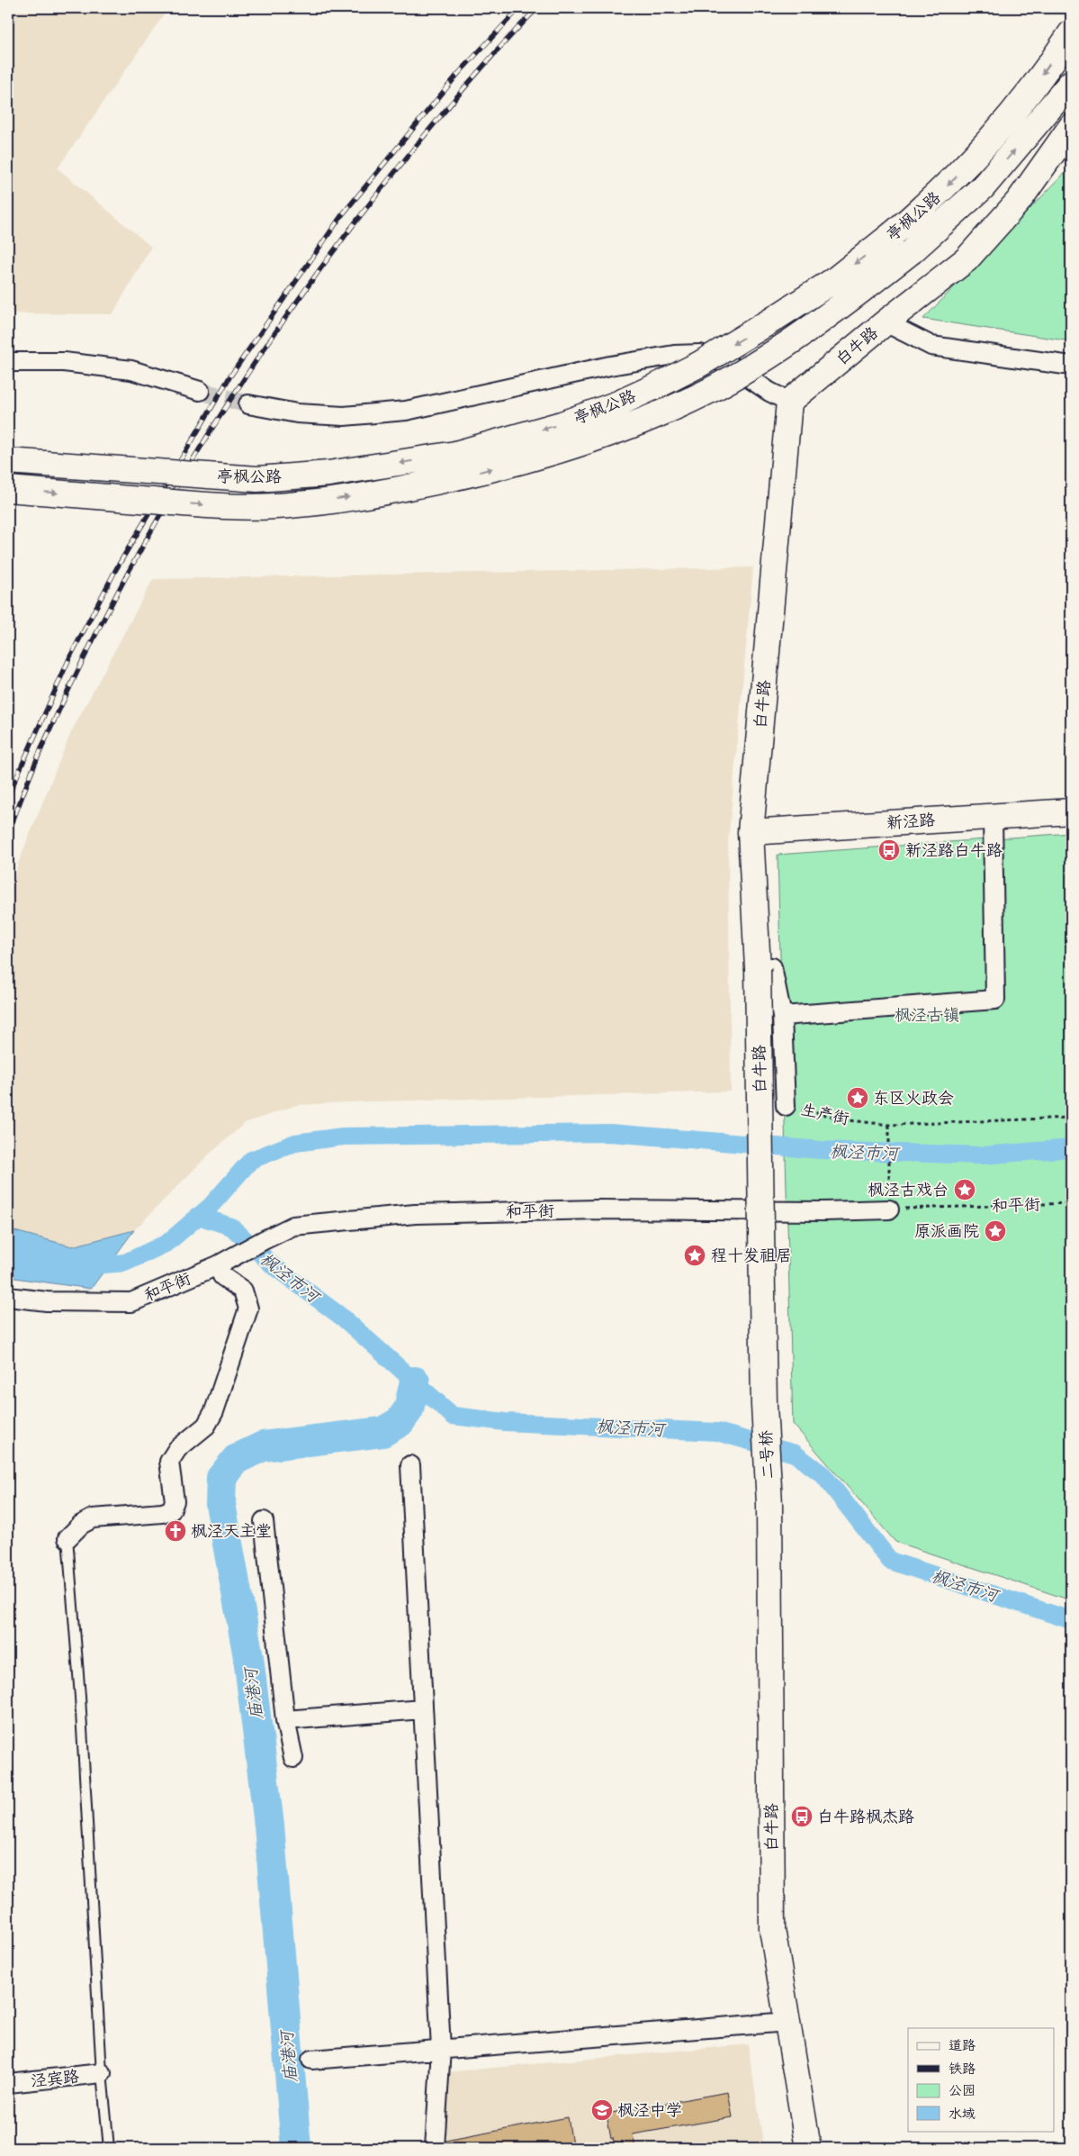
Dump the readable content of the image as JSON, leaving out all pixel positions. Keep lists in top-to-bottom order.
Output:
{
  "streets": {
    "main road": [
      "亭枫公路",
      "白牛路",
      "新泾路",
      "二号桥"
    ],
    "street": ["生产街", "和平街", "泾宾路"]
  },
  "crossings": [
    ["白牛路", "新泾路"],
    ["白牛路", "生产街"],
    ["白牛路", "二号桥"]
  ],
  "water": ["枫泾市河", "庙港河"],
  "parks": ["枫泾古镇"],
  "places": {
    "bus stop": ["新泾路白牛路", "白牛路枫杰路"],
    "place": [
      "东区火政会",
      "枫泾古戏台",
      "原派画院",
      "程十发祖居"
    ],
    "church": ["枫泾天主堂"],
    "school or university": ["枫泾中学"]
  },
  "legend": [
    "道路",
    "铁路",
    "公园",
    "水域"
  ]
}
